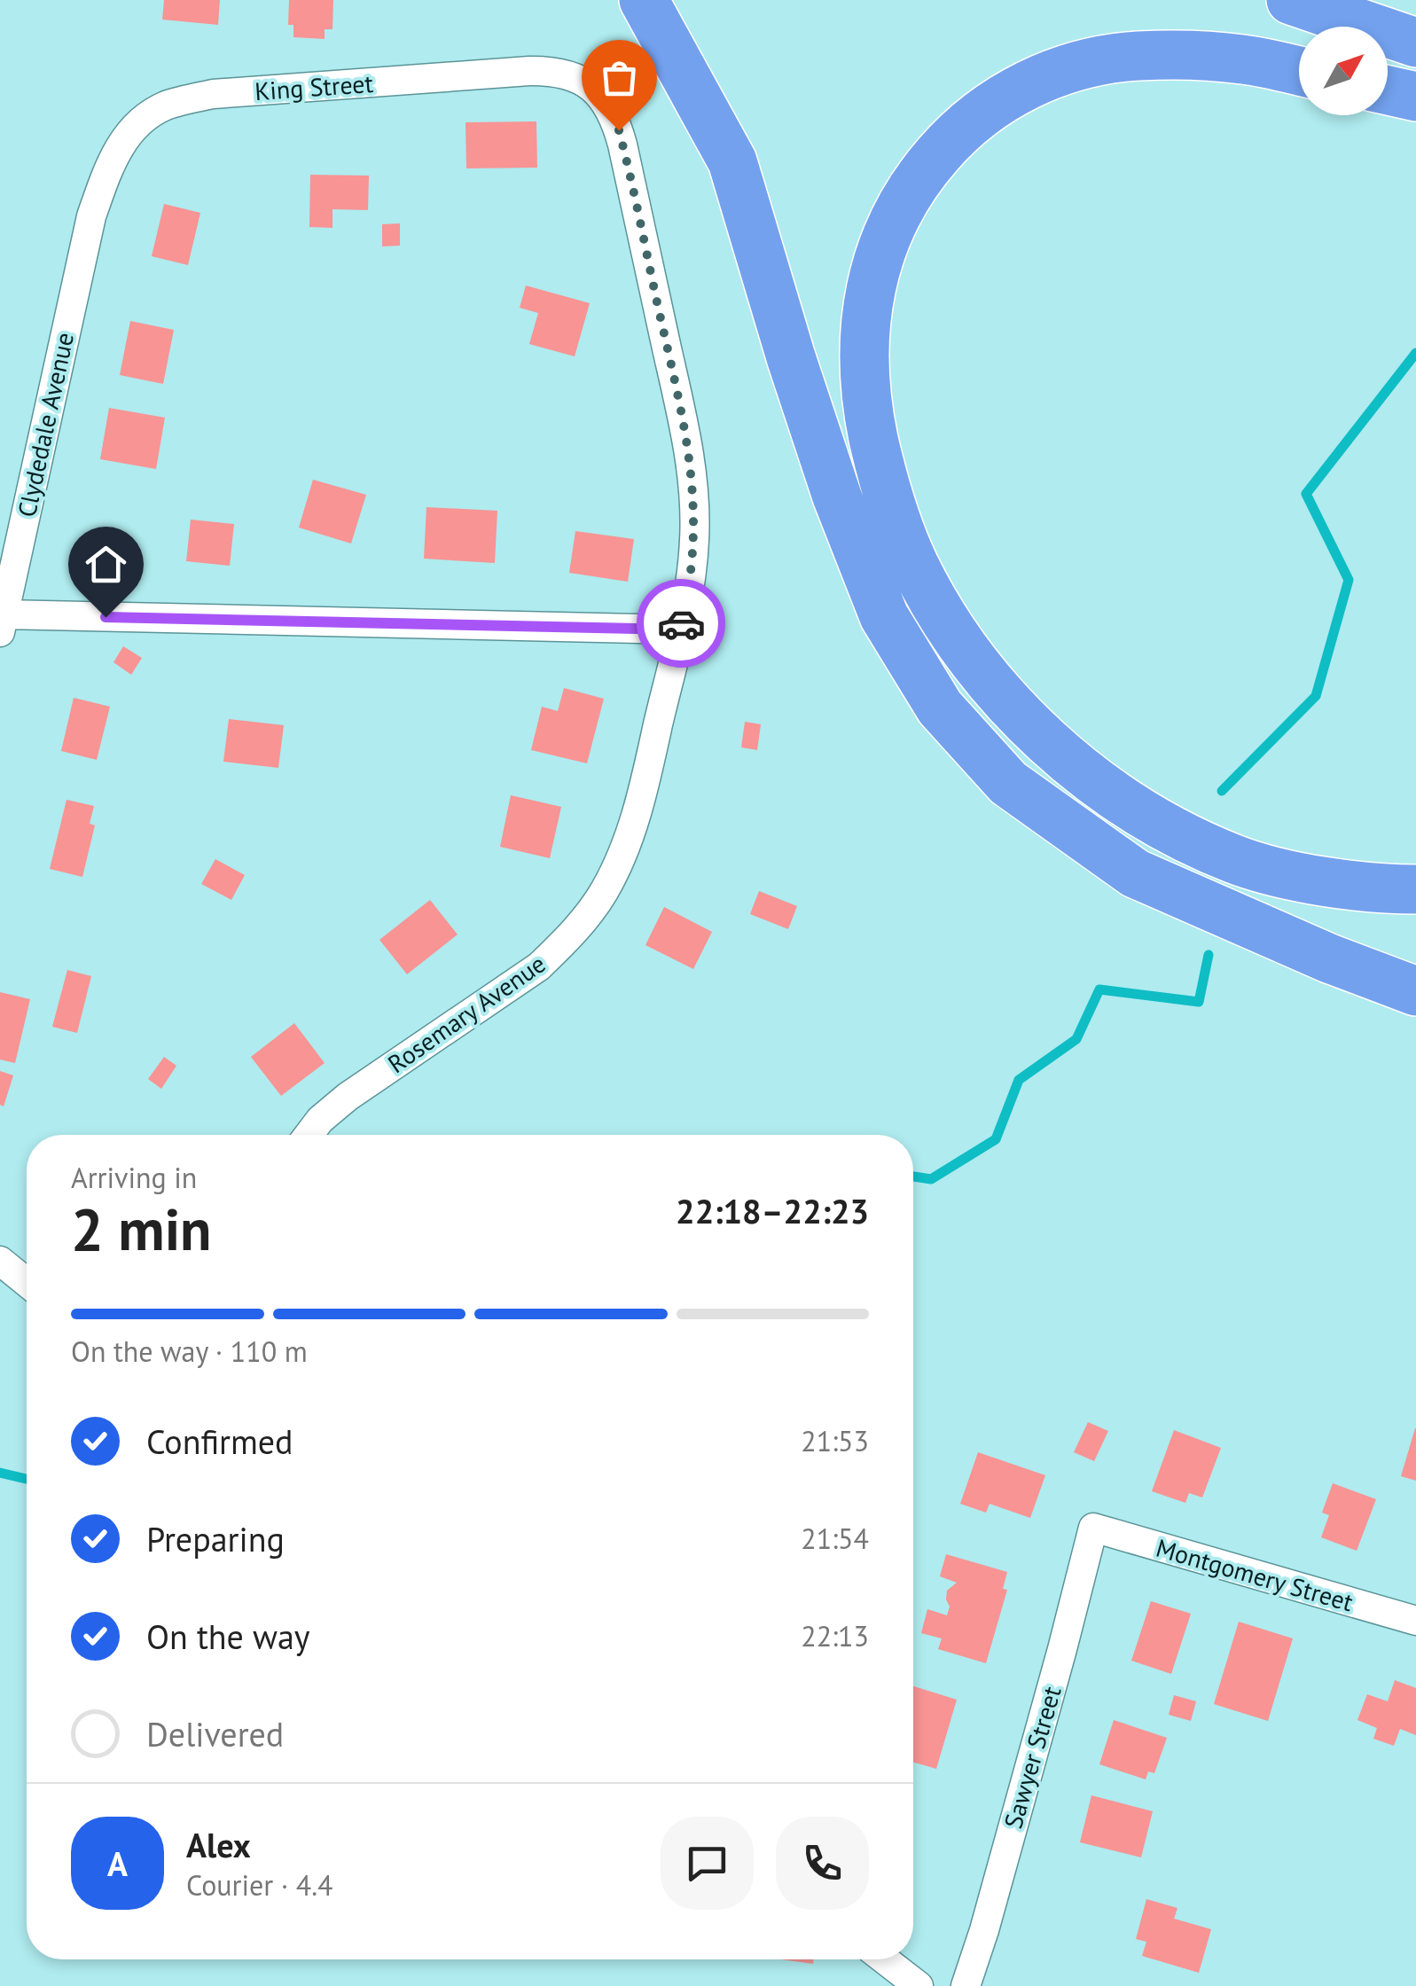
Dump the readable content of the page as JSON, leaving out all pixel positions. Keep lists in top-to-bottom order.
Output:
{
  "streets": {
    "street": [
      "King Street",
      "Clydedale Avenue",
      "Rosemary Avenue",
      "Montgomery Street",
      "Sawyer Street"
    ]
  },
  "crossings": [
    ["King Street", "Clydedale Avenue"],
    ["King Street", "Rosemary Avenue"],
    ["Montgomery Street", "Sawyer Street"]
  ],
  "north": "top right",
  "page": {
    "heading": ["2 min", "Arriving in", "22:18–22:23"],
    "panel": ["Alex", "Courier · 4.4"],
    "bar": "On the way · 110 m",
    "list": [
      ["Confirmed", "21:53"],
      ["Preparing", "21:54"],
      ["On the way", "22:13"],
      "Delivered"
    ],
    "round": "A"
  }
}
